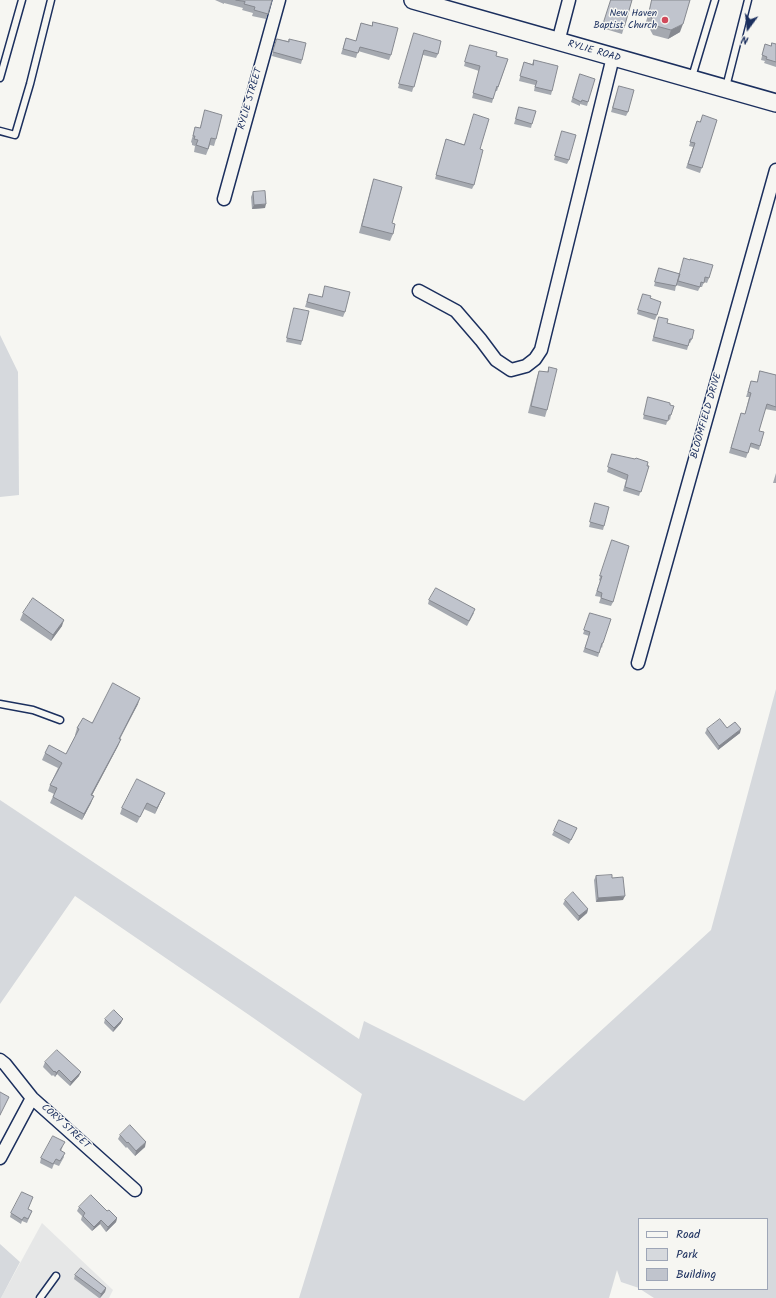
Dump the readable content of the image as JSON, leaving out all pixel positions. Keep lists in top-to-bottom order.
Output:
{
  "streets": {
    "street": [
      "RYLIE ROAD",
      "RYLIE STREET",
      "BLOOMFIELD DRIVE",
      "CORY STREET"
    ]
  },
  "places": ["New Haven Baptist Church"],
  "legend": ["Road", "Park", "Building"],
  "north": "bottom"
}
